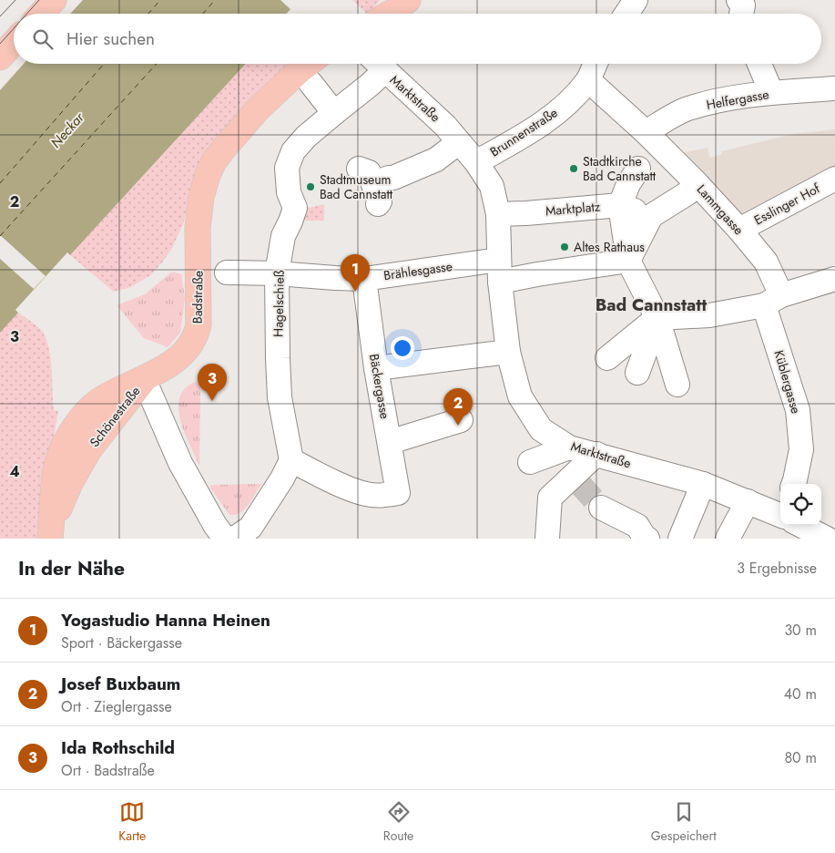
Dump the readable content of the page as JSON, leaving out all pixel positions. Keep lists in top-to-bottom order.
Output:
{
  "streets": {
    "main road": ["Badstraße", "Schönestraße"],
    "street": [
      "Marktstraße",
      "Helfergasse",
      "Brunnenstraße",
      "Esslinger Hof",
      "Marktplatz",
      "Lammgasse",
      "Brählesgasse",
      "Hagelschieß",
      "Küblergasse",
      "Bäckergasse"
    ]
  },
  "crossings": [
    ["Marktstraße", "Brunnenstraße"],
    ["Marktstraße", "Marktplatz"],
    ["Marktstraße", "Brählesgasse"],
    ["Helfergasse", "Lammgasse"],
    ["Esslinger Hof", "Lammgasse"],
    ["Lammgasse", "Küblergasse"],
    ["Brählesgasse", "Hagelschieß"],
    ["Brählesgasse", "Bäckergasse"],
    ["Badstraße", "Schönestraße"],
    ["Hagelschieß", "Bäckergasse"]
  ],
  "districts": ["Bad Cannstatt"],
  "water": ["Neckar"],
  "places": ["Stadtkirche Bad Cannstatt", "Stadtmuseum Bad Cannstatt", "Altes Rathaus"],
  "page": {
    "search": "Hier suchen",
    "pins": ["1", "3", "2"],
    "heading": ["In der Nähe", "3 Ergebnisse"],
    "list": [
      {
        "mark": "1",
        "name": "Yogastudio Hanna Heinen",
        "note": "Sport · Bäckergasse",
        "value": "30 m"
      },
      {
        "mark": "2",
        "name": "Josef Buxbaum",
        "note": "Ort · Zieglergasse",
        "value": "40 m"
      },
      {
        "mark": "3",
        "name": "Ida Rothschild",
        "note": "Ort · Badstraße",
        "value": "80 m"
      }
    ],
    "nav": ["Karte", "Route", "Gespeichert"]
  },
  "grid": {
    "rows": ["2", "3", "4"]
  }
}
